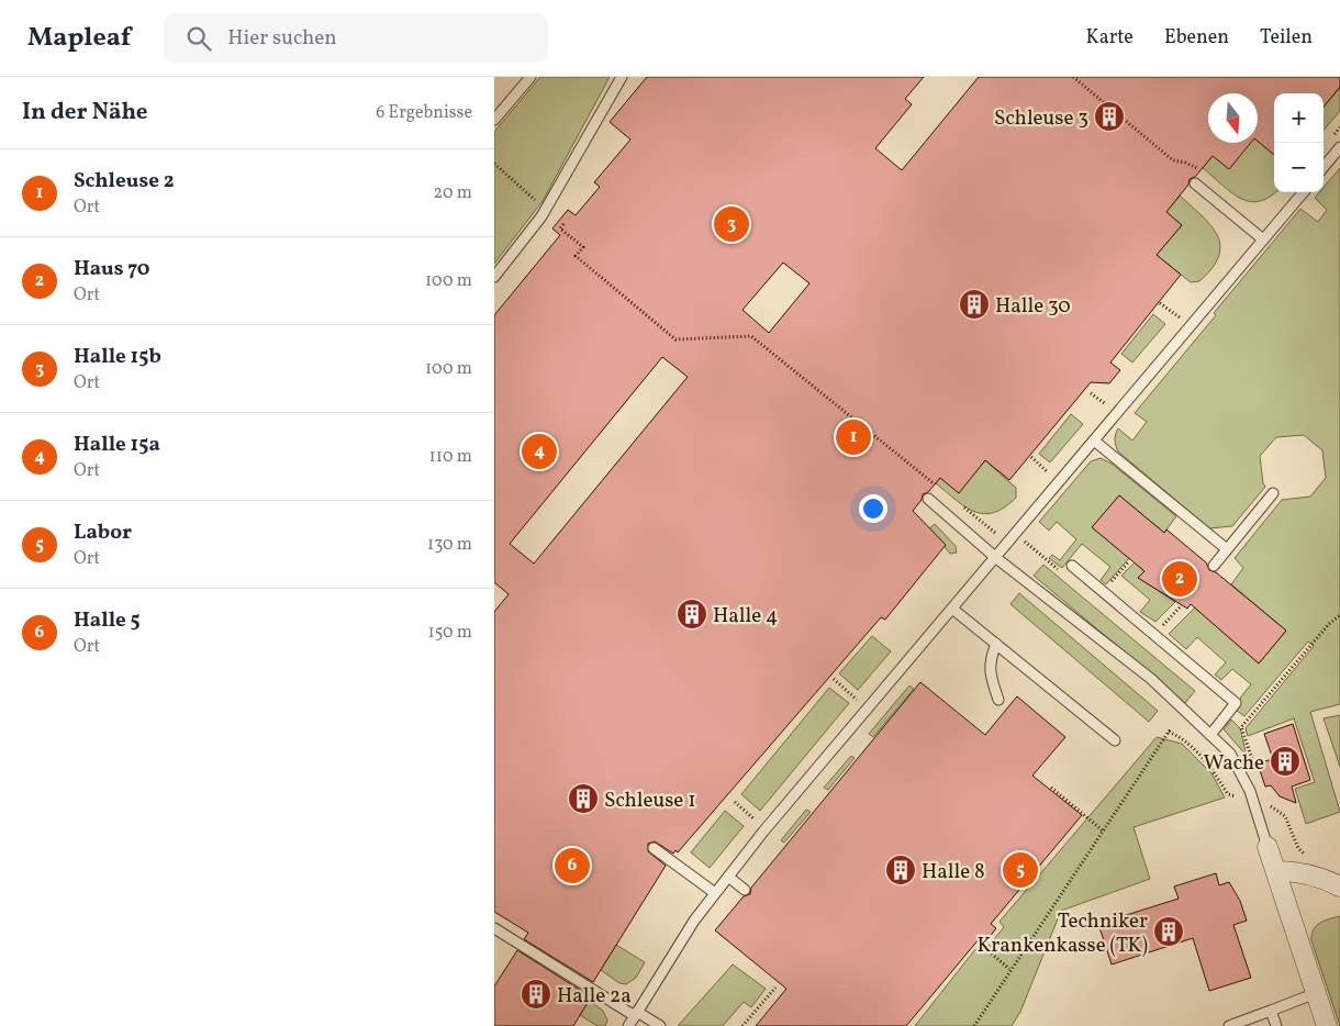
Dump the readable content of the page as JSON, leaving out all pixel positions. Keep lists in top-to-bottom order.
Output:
{
  "places": {
    "building": [
      "Schleuse 3",
      "Halle 30",
      "Halle 4",
      "Wache",
      "Schleuse 1",
      "Halle 8",
      "Techniker Krankenkasse (TK)",
      "Halle 2a"
    ]
  },
  "north": "bottom",
  "page": {
    "header": "Mapleaf",
    "search": "Hier suchen",
    "nav": ["Karte", "Ebenen", "Teilen"],
    "heading": ["In der Nähe", "6 Ergebnisse"],
    "map_buttons": ["+", "−"],
    "list": [
      {
        "mark": "1",
        "name": "Schleuse 2",
        "note": "Ort",
        "value": "20 m"
      },
      {
        "mark": "2",
        "name": "Haus 70",
        "note": "Ort",
        "value": "100 m"
      },
      {
        "mark": "3",
        "name": "Halle 15b",
        "note": "Ort",
        "value": "100 m"
      },
      {
        "mark": "4",
        "name": "Halle 15a",
        "note": "Ort",
        "value": "110 m"
      },
      {
        "mark": "5",
        "name": "Labor",
        "note": "Ort",
        "value": "130 m"
      },
      {
        "mark": "6",
        "name": "Halle 5",
        "note": "Ort",
        "value": "150 m"
      }
    ],
    "pins": [
      "3",
      "1",
      "4",
      "2",
      "6",
      "5"
    ]
  }
}
